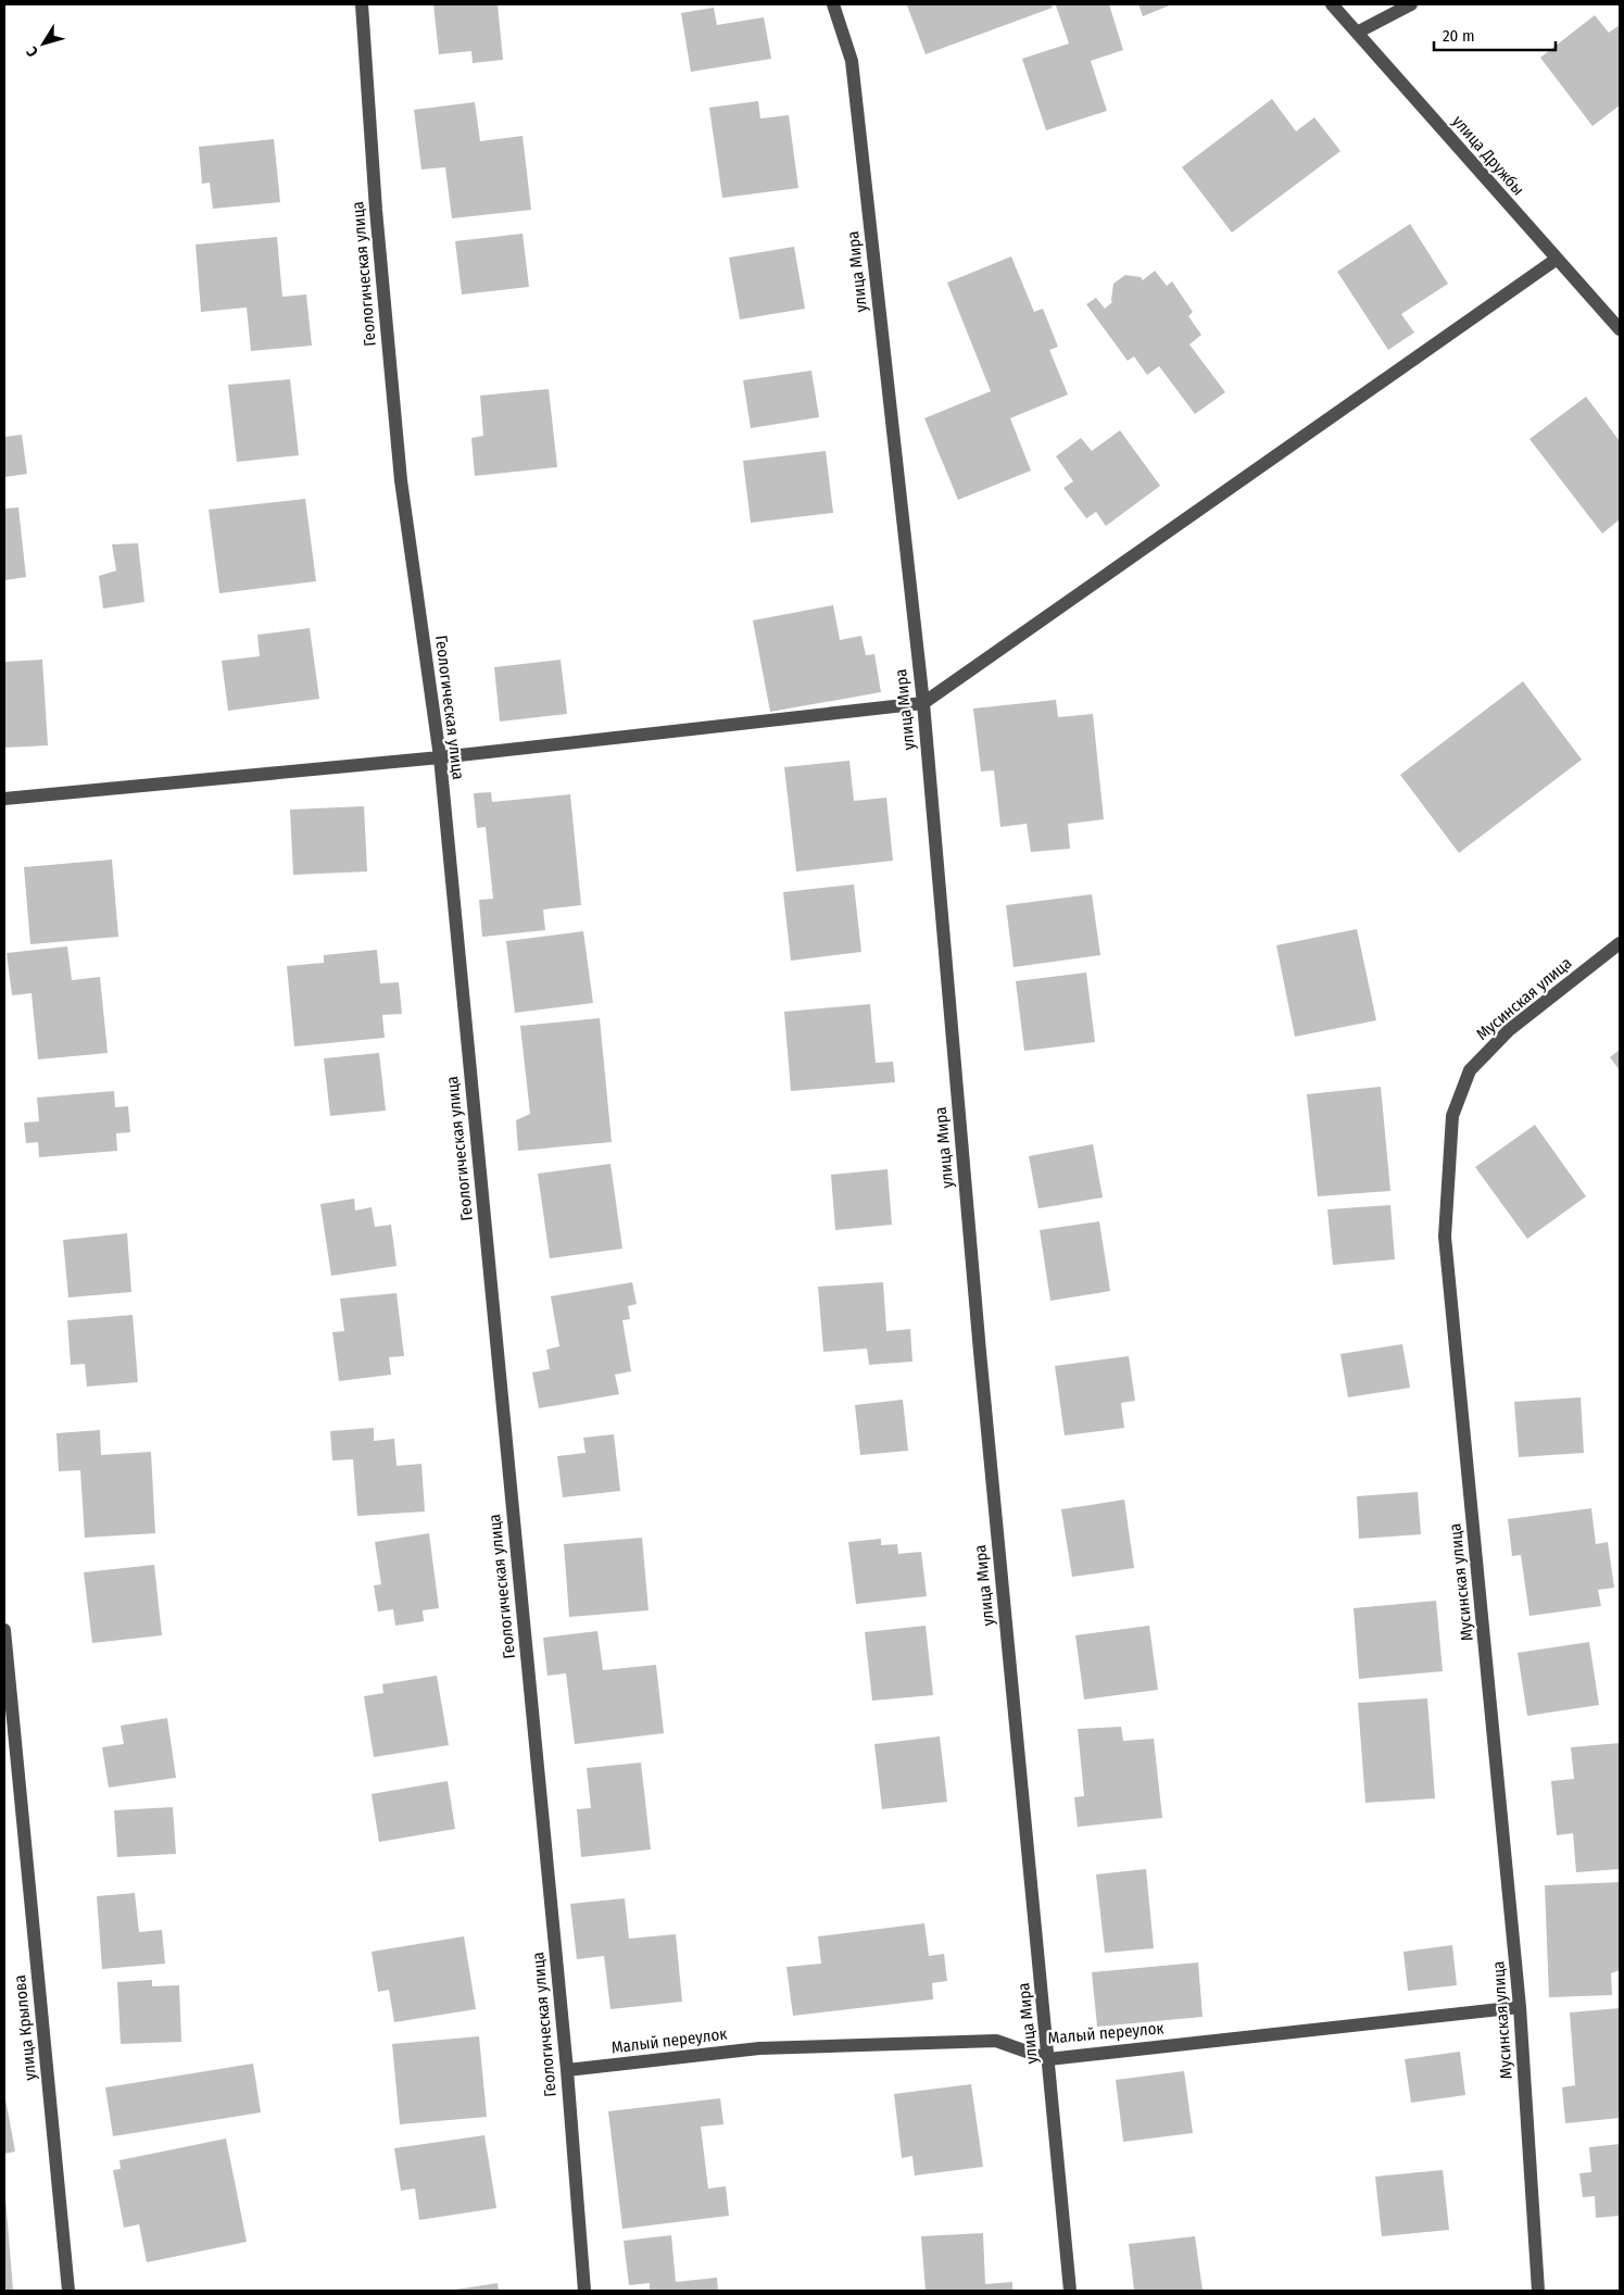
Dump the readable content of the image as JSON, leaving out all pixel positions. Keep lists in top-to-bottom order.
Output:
{
  "streets": {
    "street": [
      "улица Дружбы",
      "улица Мира",
      "Геологическая улица",
      "Мусинская улица",
      "улица Крылова",
      "Малый переулок"
    ]
  },
  "crossings": [
    ["улица Мира", "Малый переулок"],
    ["Геологическая улица", "Малый переулок"],
    ["Мусинская улица", "Малый переулок"]
  ],
  "scale_bar": "20 m",
  "north": "bottom left"
}
